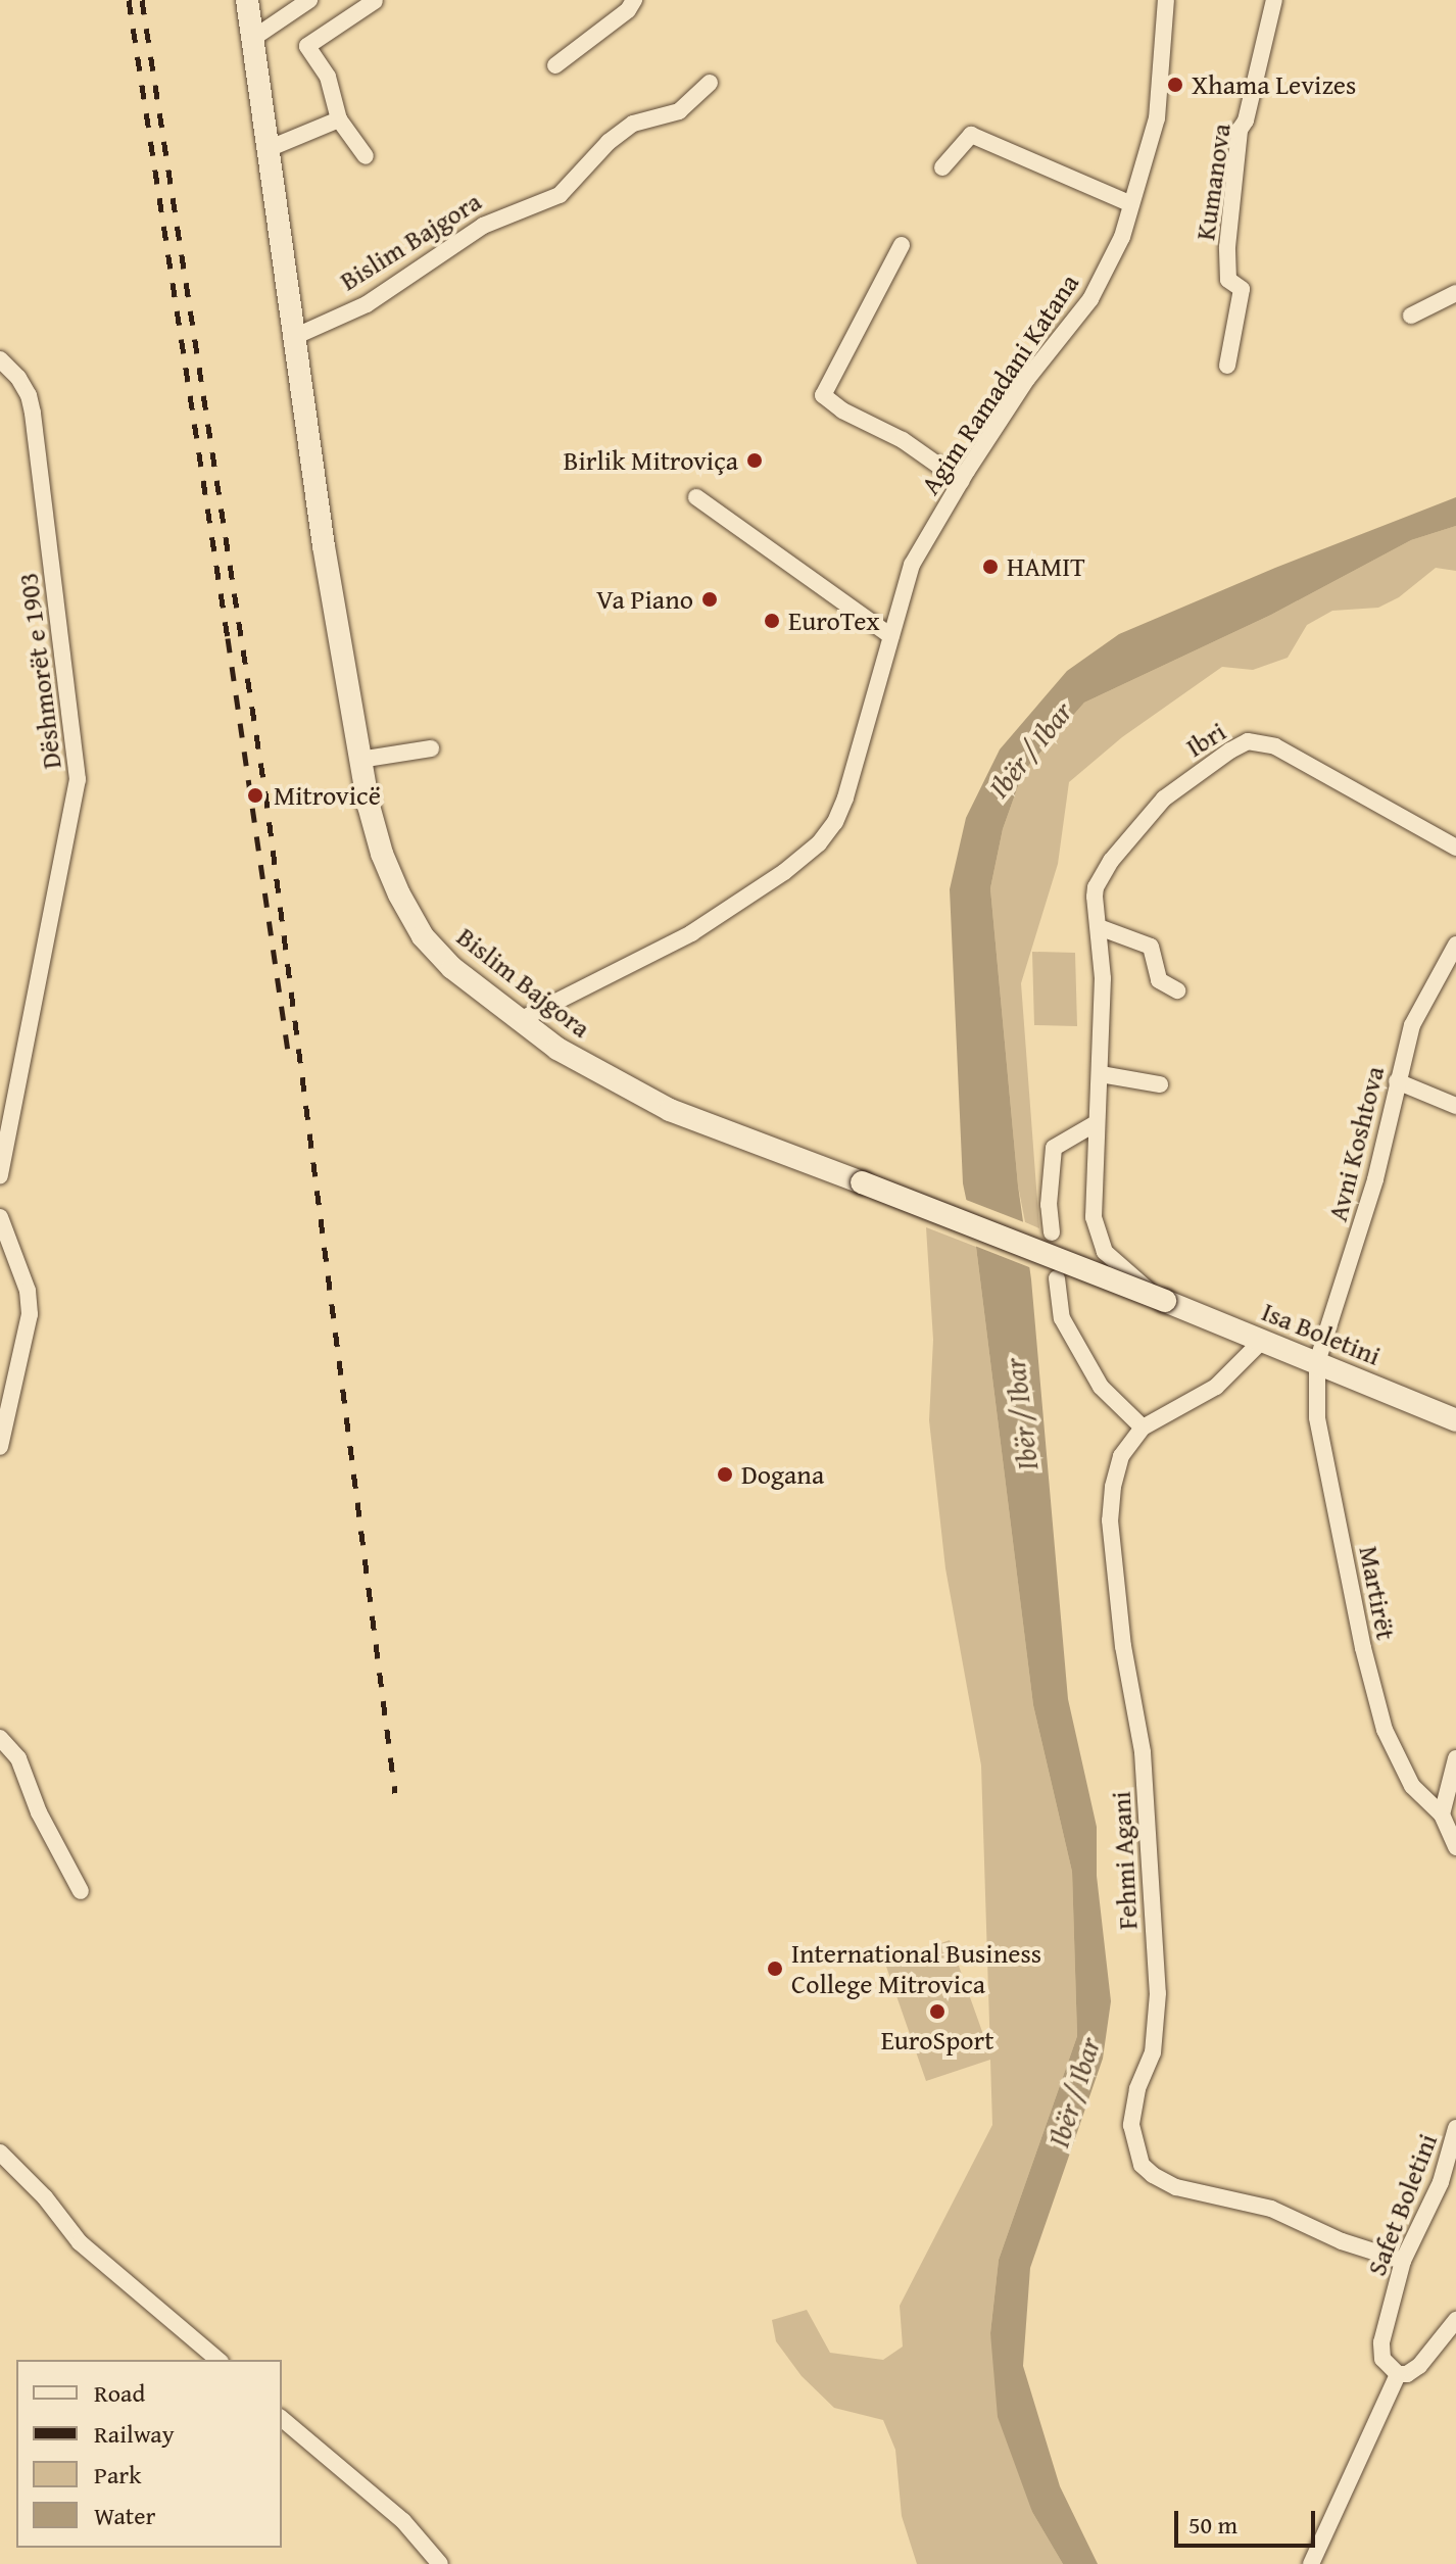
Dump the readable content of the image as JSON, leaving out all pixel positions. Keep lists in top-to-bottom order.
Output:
{
  "streets": {
    "main road": ["Bislim Bajgora", "Isa Boletini"],
    "street": [
      "Kumanova",
      "Agim Ramadani Katana",
      "Dëshmorët e 1903",
      "Ibri",
      "Avni Koshtova",
      "Martirët",
      "Fehmi Agani",
      "Safet Boletini"
    ]
  },
  "crossings": [
    ["Bislim Bajgora", "Agim Ramadani Katana"],
    ["Bislim Bajgora", "Ibri"],
    ["Bislim Bajgora", "Isa Boletini"],
    ["Ibri", "Isa Boletini"],
    ["Avni Koshtova", "Isa Boletini"],
    ["Avni Koshtova", "Martirët"],
    ["Isa Boletini", "Martirët"],
    ["Isa Boletini", "Fehmi Agani"],
    ["Fehmi Agani", "Safet Boletini"]
  ],
  "water": ["Ibër / Ibar"],
  "places": [
    "Xhama Levizes",
    "Birlik Mitroviça",
    "HAMIT",
    "Va Piano",
    "EuroTex",
    "Mitrovicë",
    "Dogana",
    "International Business College Mitrovica",
    "EuroSport"
  ],
  "legend": [
    "Road",
    "Railway",
    "Park",
    "Water"
  ],
  "scale_bar": "50 m"
}
